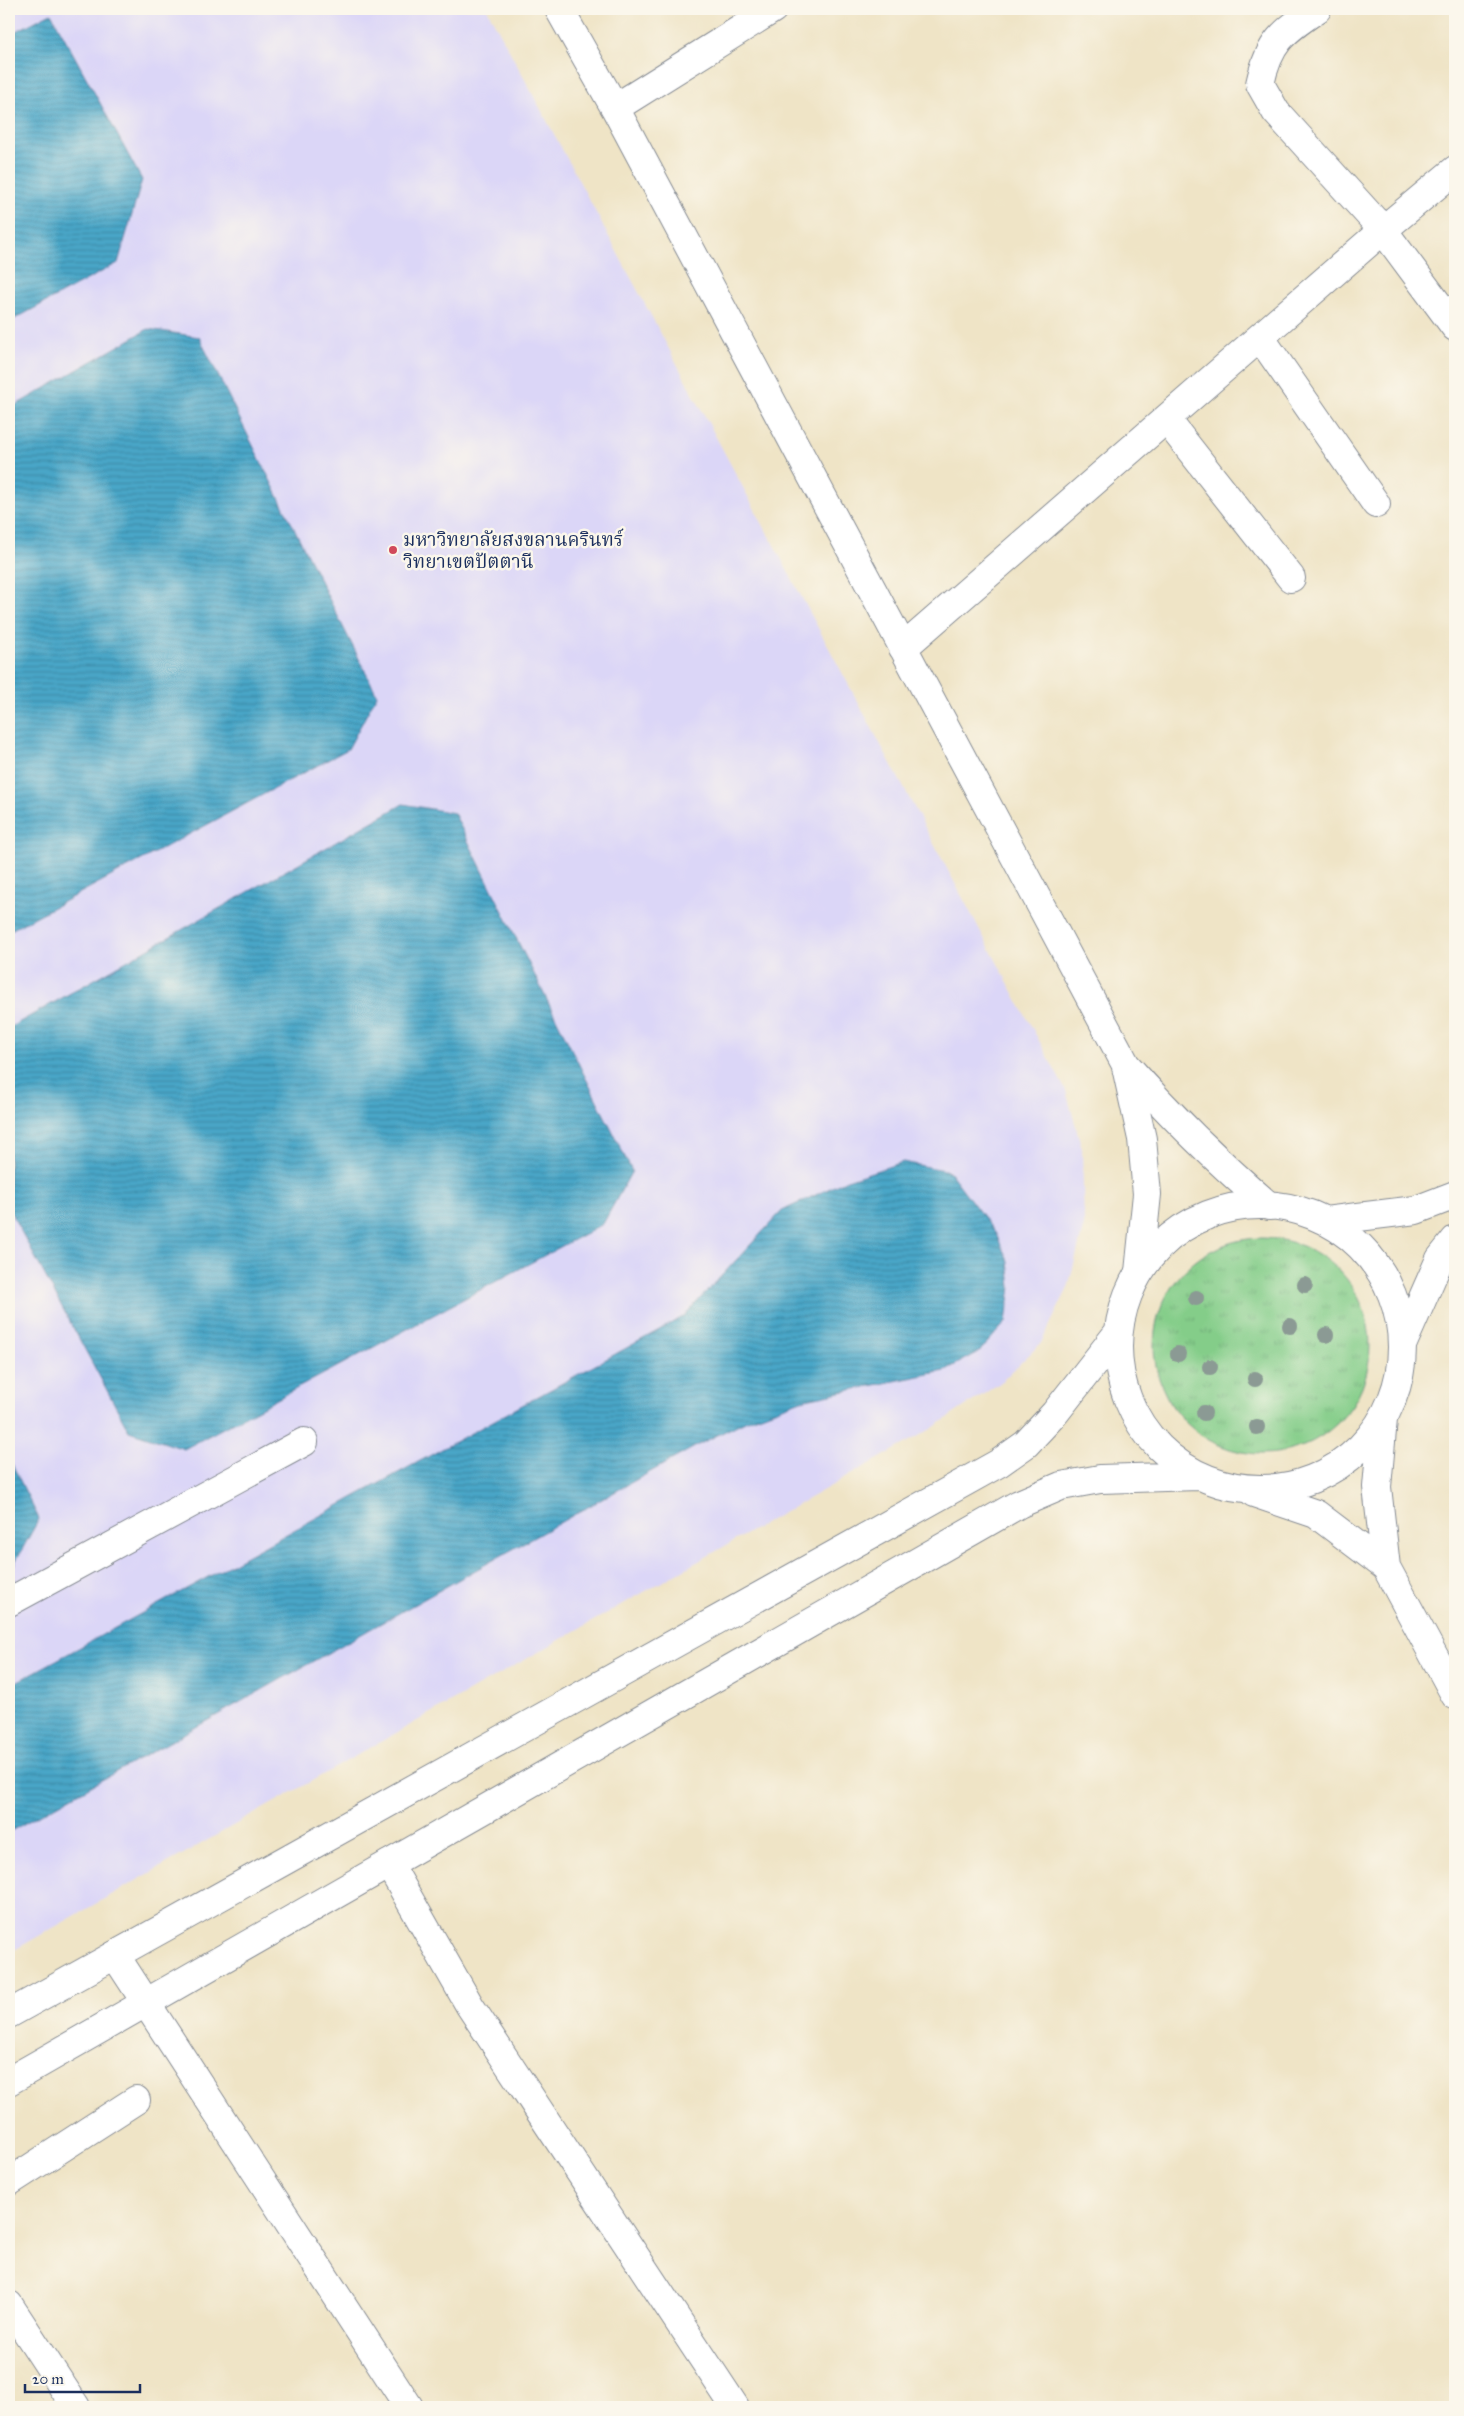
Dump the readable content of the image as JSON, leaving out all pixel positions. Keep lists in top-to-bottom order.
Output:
{
  "places": ["มหาวิทยาลัยสงขลานครินทร์ วิทยาเขตปัตตานี"],
  "scale_bar": "20 m"
}
